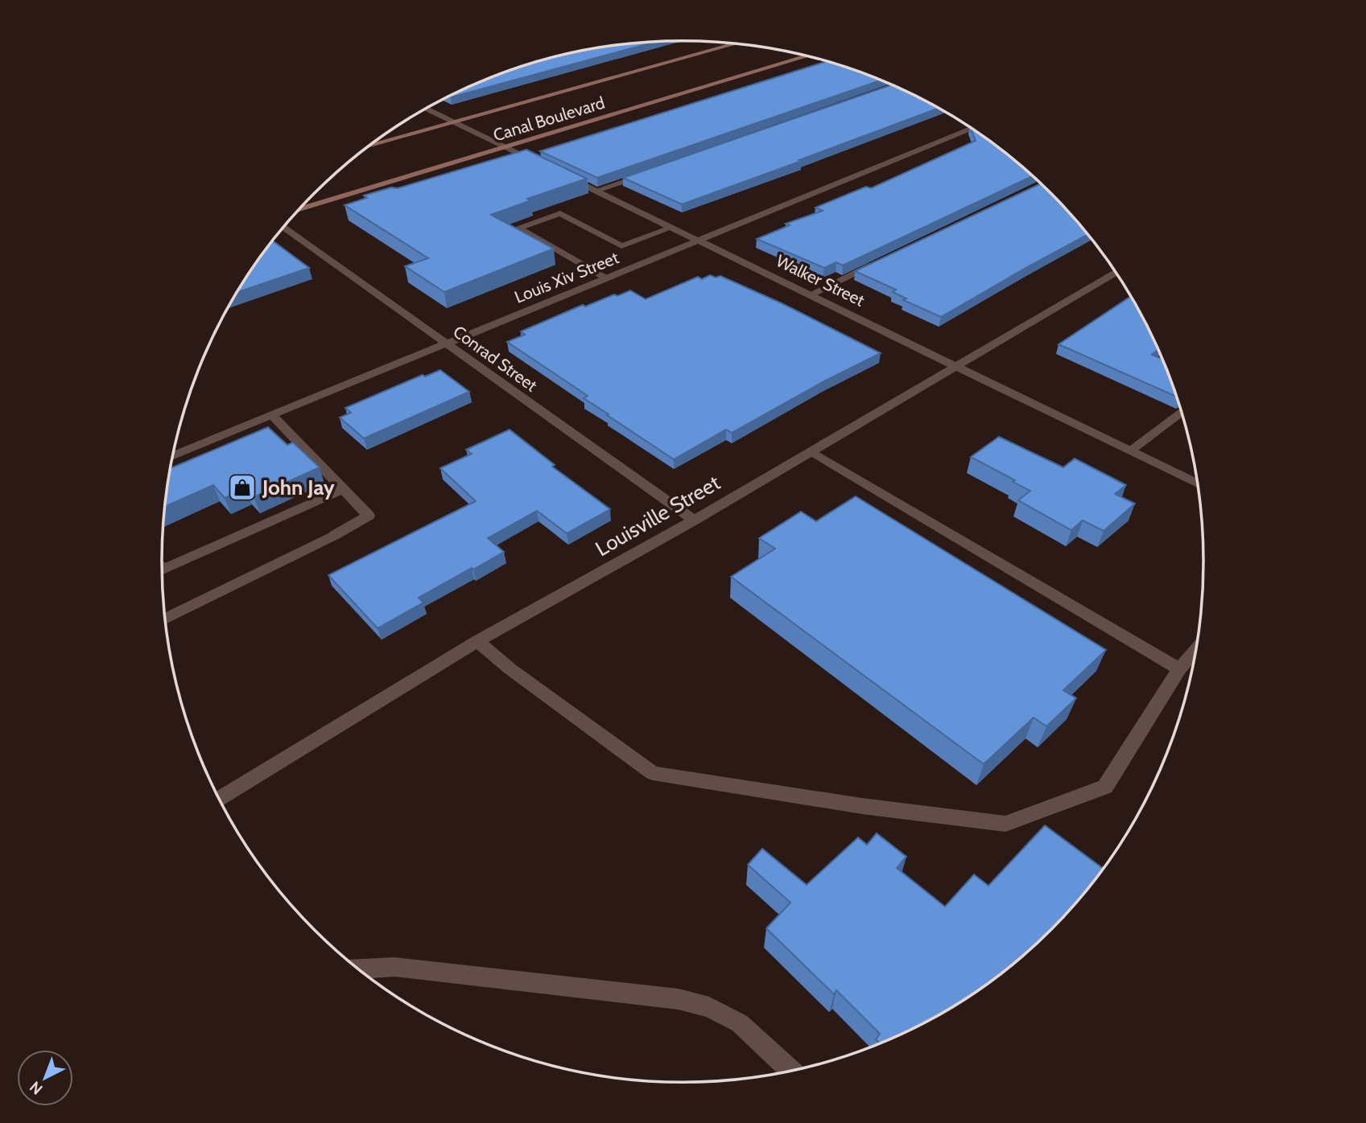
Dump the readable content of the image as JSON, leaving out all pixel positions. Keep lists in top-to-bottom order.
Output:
{
  "streets": {
    "main road": ["Canal Boulevard"],
    "street": [
      "Louis Xiv Street",
      "Walker Street",
      "Conrad Street",
      "Louisville Street"
    ]
  },
  "crossings": [
    ["Louis Xiv Street", "Walker Street"],
    ["Louis Xiv Street", "Conrad Street"],
    ["Walker Street", "Louisville Street"],
    ["Conrad Street", "Louisville Street"]
  ],
  "places": {
    "shop": ["John Jay"]
  },
  "north": "bottom left"
}
